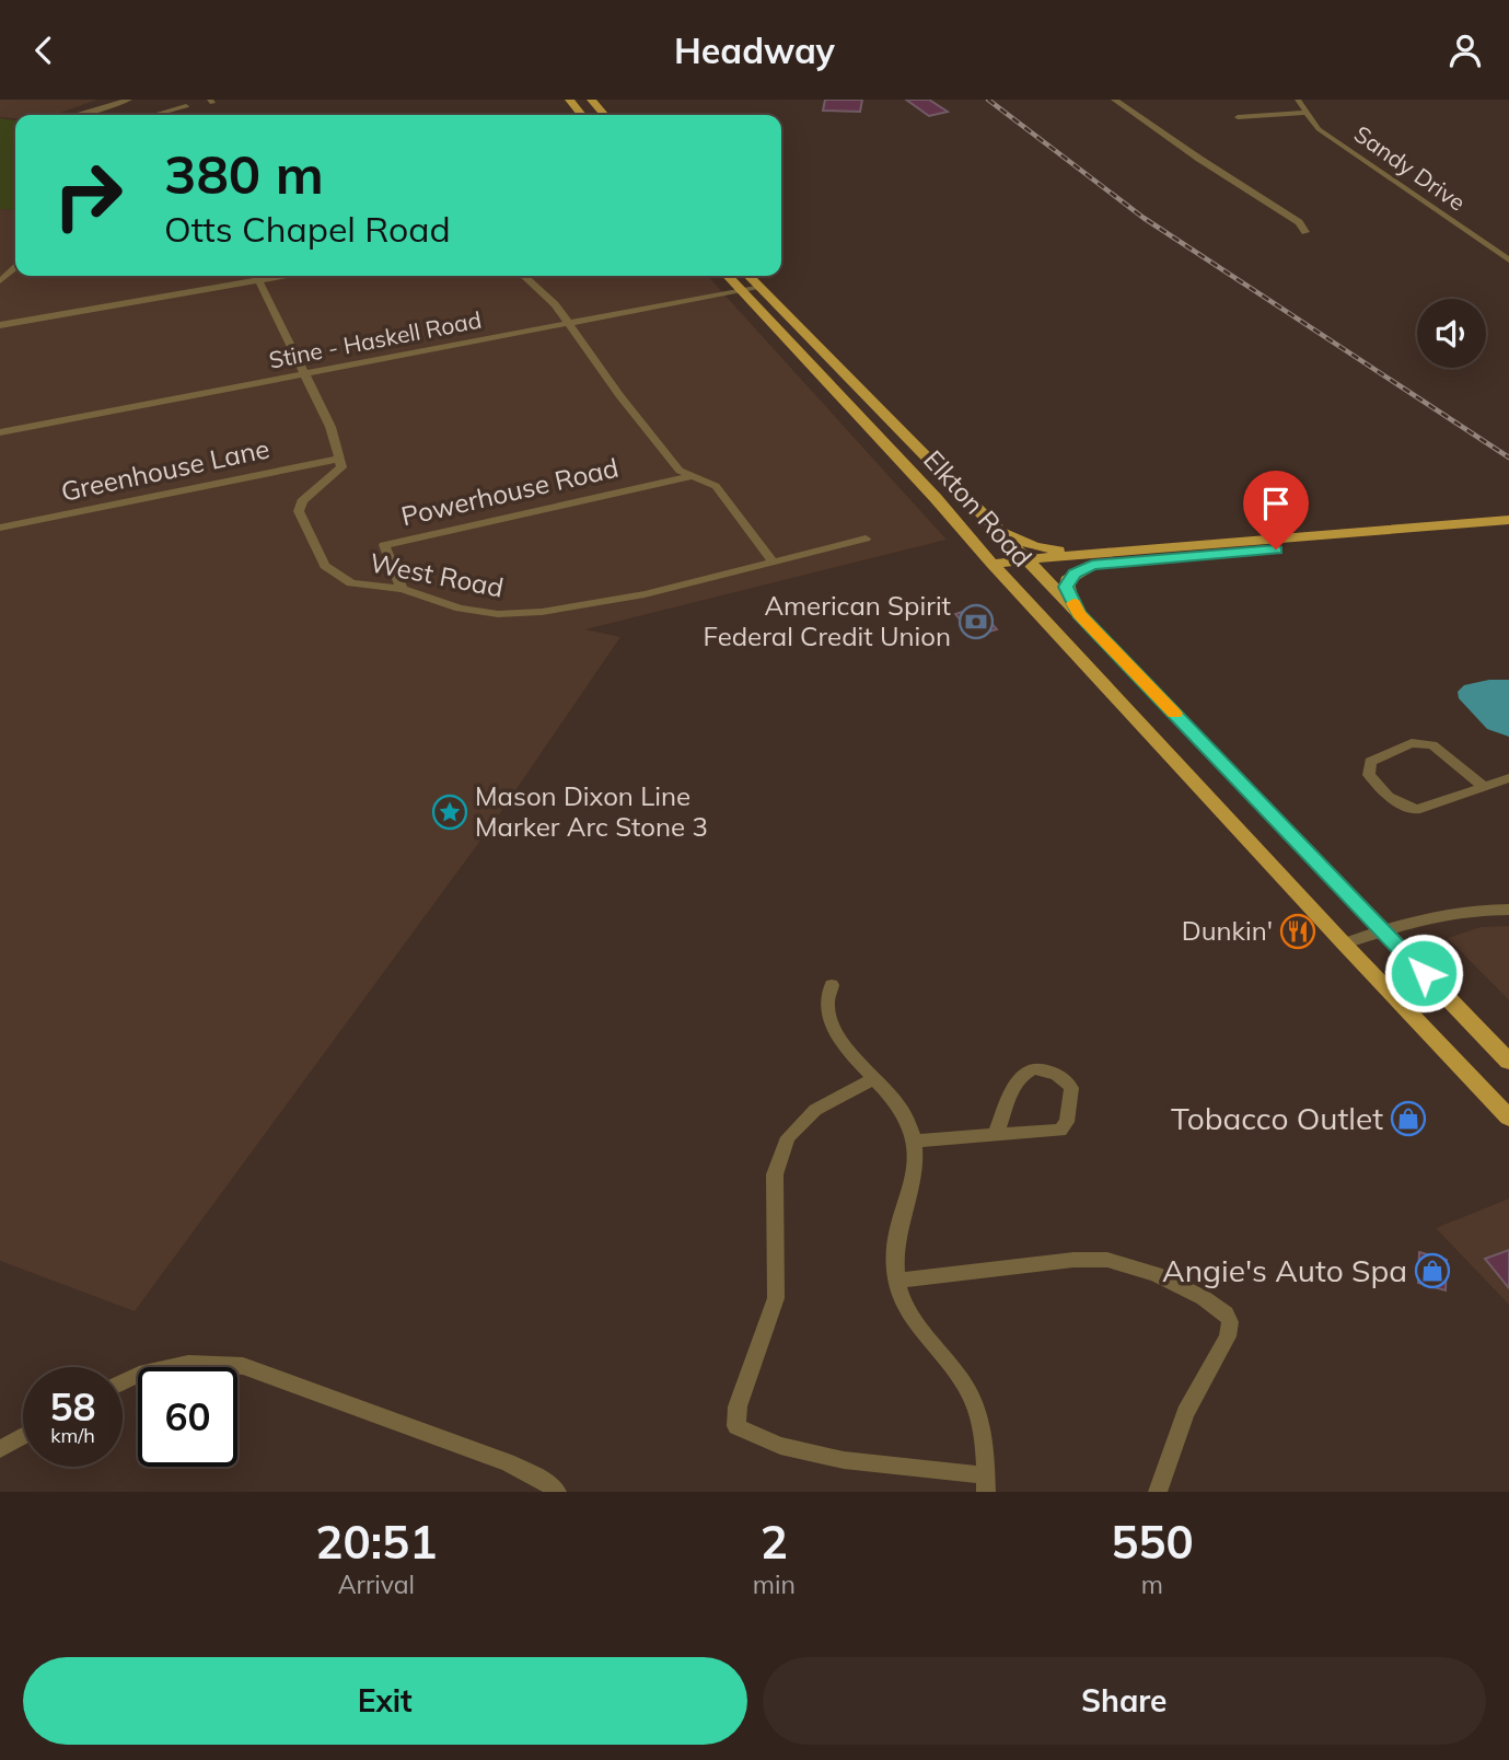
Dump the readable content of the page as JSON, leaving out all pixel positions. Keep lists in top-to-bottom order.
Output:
{
  "streets": {
    "main road": ["Elkton Road"],
    "street": [
      "Sandy Drive",
      "Stine - Haskell Road",
      "Greenhouse Lane",
      "Powerhouse Road",
      "West Road"
    ]
  },
  "crossings": [
    ["Stine - Haskell Road", "Elkton Road"],
    ["Greenhouse Lane", "West Road"],
    ["Powerhouse Road", "West Road"]
  ],
  "places": {
    "bank": ["American Spirit Federal Credit Union"],
    "place": ["Mason Dixon Line Marker Arc Stone 3"],
    "restaurant": ["Dunkin'"],
    "shop": ["Tobacco Outlet", "Angie's Auto Spa"]
  },
  "page": {
    "header": "Headway",
    "turn": ["380 m", "Otts Chapel Road"],
    "speed": "58 km/h",
    "limit": "60",
    "eta": [
      "20:51",
      "Arrival",
      "2",
      "min",
      "550",
      "m"
    ],
    "buttons": ["Exit", "Share"]
  }
}
